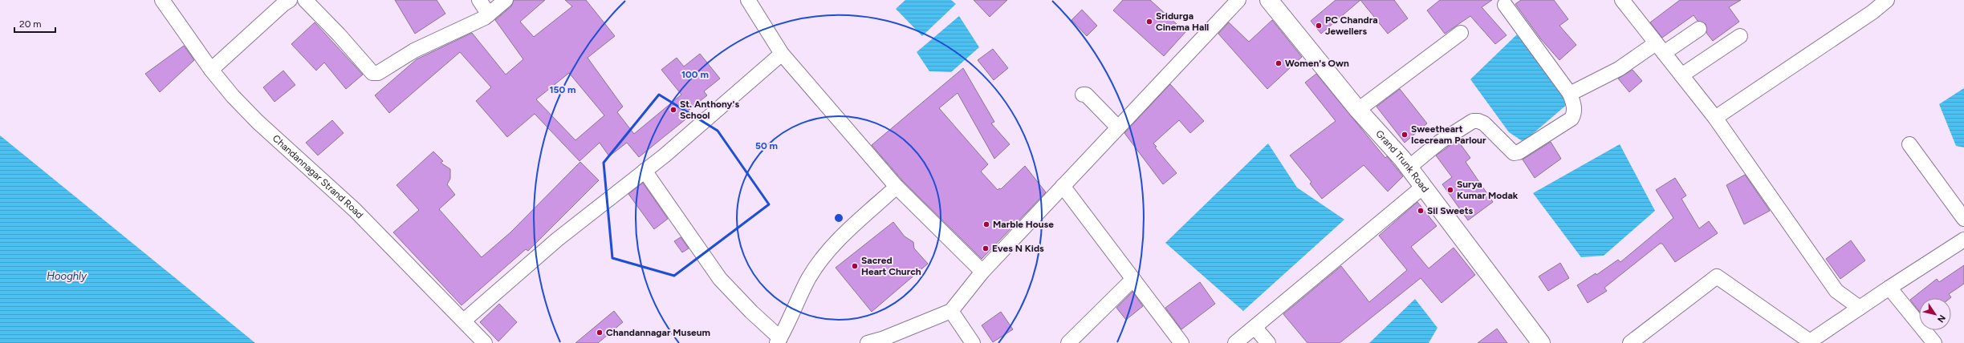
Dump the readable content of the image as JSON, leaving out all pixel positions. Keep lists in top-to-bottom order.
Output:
{
  "streets": {
    "main road": ["Grand Trunk Road"],
    "street": ["Chandannagar Strand Road"]
  },
  "water": ["Hooghly"],
  "places": [
    "Sridurga Cinema Hall",
    "PC Chandra Jewellers",
    "Women's Own",
    "St. Anthony's School",
    "Sweetheart Icecream Parlour",
    "Surya Kumar Modak",
    "Sil Sweets",
    "Marble House",
    "Eves N Kids",
    "Sacred Heart Church",
    "Chandannagar Museum"
  ],
  "scale_bar": "20 m",
  "north": "bottom right",
  "rings": ["100 m", "150 m", "50 m"]
}
